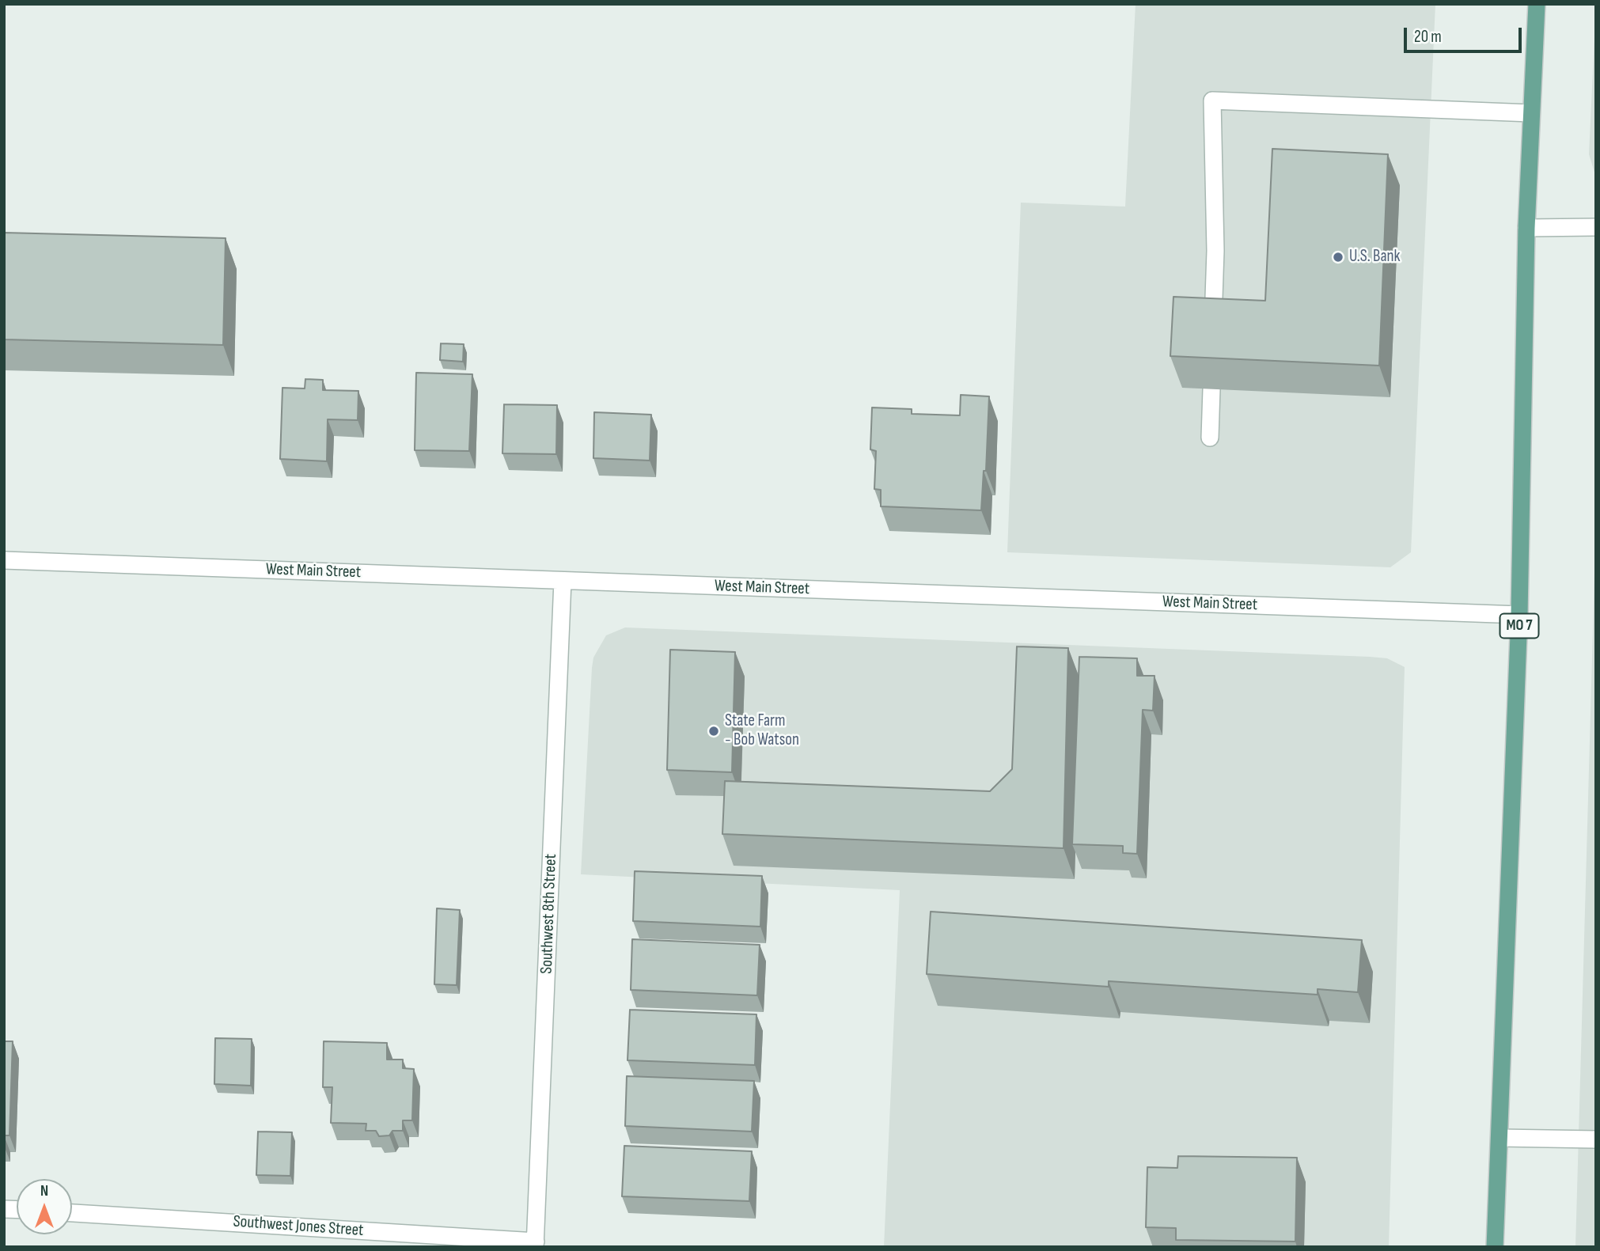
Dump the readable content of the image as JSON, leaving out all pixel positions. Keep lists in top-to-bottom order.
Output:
{
  "streets": {
    "main road": ["MO 7"],
    "street": ["West Main Street", "Southwest 8th Street", "Southwest Jones Street"]
  },
  "crossings": [
    ["West Main Street", "MO 7"],
    ["West Main Street", "Southwest 8th Street"],
    ["Southwest 8th Street", "Southwest Jones Street"]
  ],
  "places": ["U.S. Bank", "State Farm - Bob Watson"],
  "scale_bar": "20 m",
  "north": "top"
}
